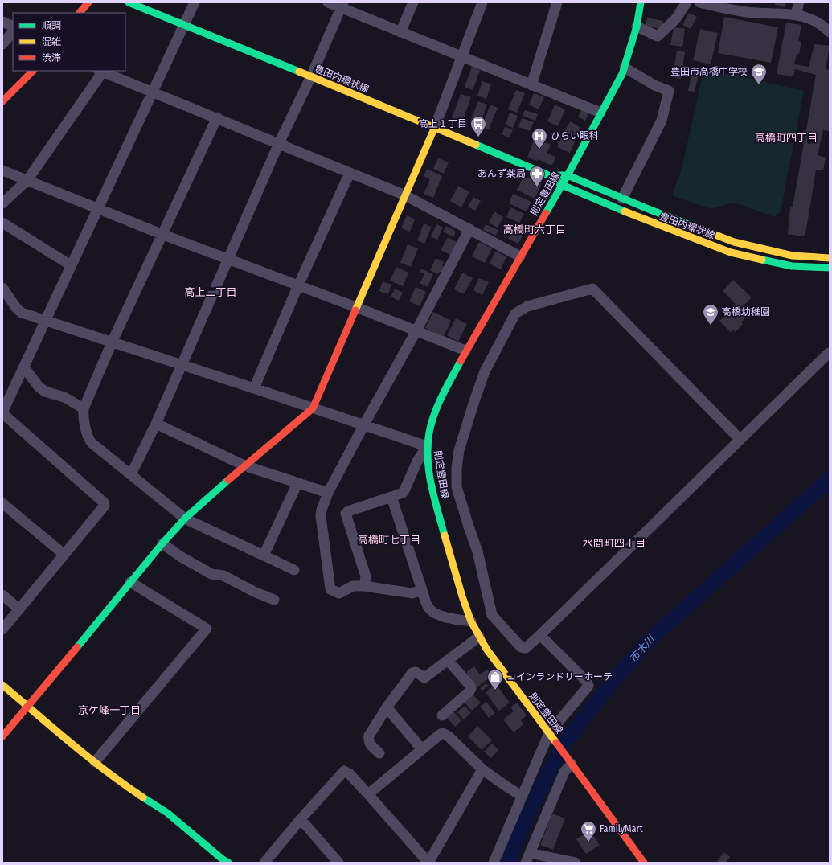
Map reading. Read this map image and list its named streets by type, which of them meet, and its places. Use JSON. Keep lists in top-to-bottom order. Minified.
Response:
{"streets":{"street":["豊田内環状線","則定豊田線"]},"crossings":[["豊田内環状線","則定豊田線"]],"districts":["高橋町四丁目","高橋町六丁目","高上二丁目","高橋町七丁目","水間町四丁目","京ケ峰一丁目"],"water":["市木川"],"places":{"school or university":["豊田市高橋中学校","高橋幼稚園"],"bus stop":["高上１丁目"],"hospital":["ひらい眼科"],"pharmacy":["あんず薬局"],"shop":["コインランドリーホーテ"],"supermarket":["FamilyMart"]},"legend":["順調","混雑","渋滞"]}
